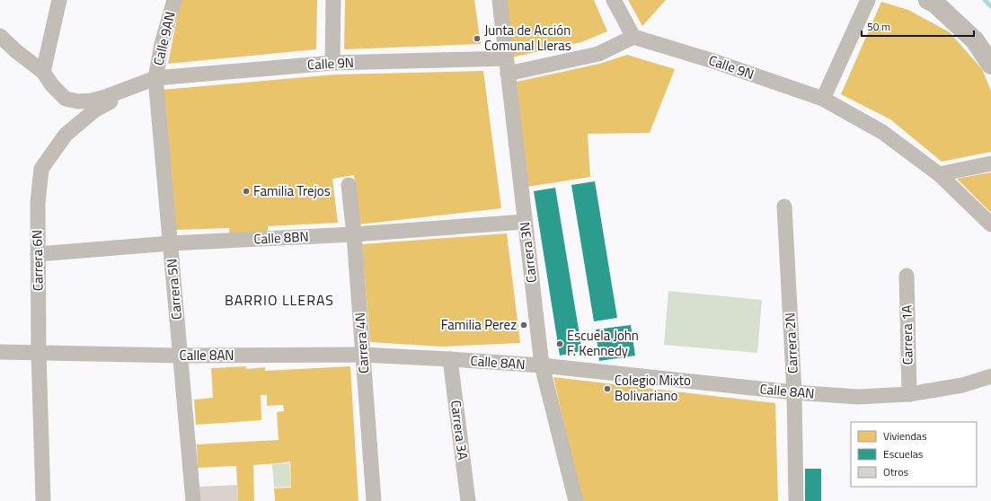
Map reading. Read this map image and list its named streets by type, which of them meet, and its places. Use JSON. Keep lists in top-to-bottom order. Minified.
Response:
{"streets":{"street":["Calle 9AN","Calle 9N","Calle 8BN","Carrera 3N","Carrera 6N","Carrera 5N","Carrera 1A","Carrera 4N","Carrera 2N","Calle 8AN","Carrera 3A"]},"crossings":[["Calle 9AN","Calle 9N"],["Calle 9AN","Carrera 6N"],["Calle 9AN","Carrera 5N"],["Calle 9N","Carrera 3N"],["Calle 9N","Carrera 6N"],["Calle 9N","Carrera 5N"],["Calle 8BN","Carrera 3N"],["Calle 8BN","Carrera 6N"],["Calle 8BN","Carrera 5N"],["Calle 8BN","Carrera 4N"],["Carrera 3N","Calle 8AN"],["Carrera 6N","Carrera 5N"],["Carrera 6N","Calle 8AN"],["Carrera 5N","Calle 8AN"],["Carrera 1A","Calle 8AN"],["Carrera 4N","Calle 8AN"],["Carrera 2N","Calle 8AN"],["Calle 8AN","Carrera 3A"]],"districts":["BARRIO LLERAS"],"places":["Junta de Acción Comunal Lleras","Familia Trejos","Familia Perez","Escuela John F. Kennedy","Colegio Mixto Bolivariano"],"legend":["Viviendas","Escuelas","Otros"],"scale_bar":"50 m"}
